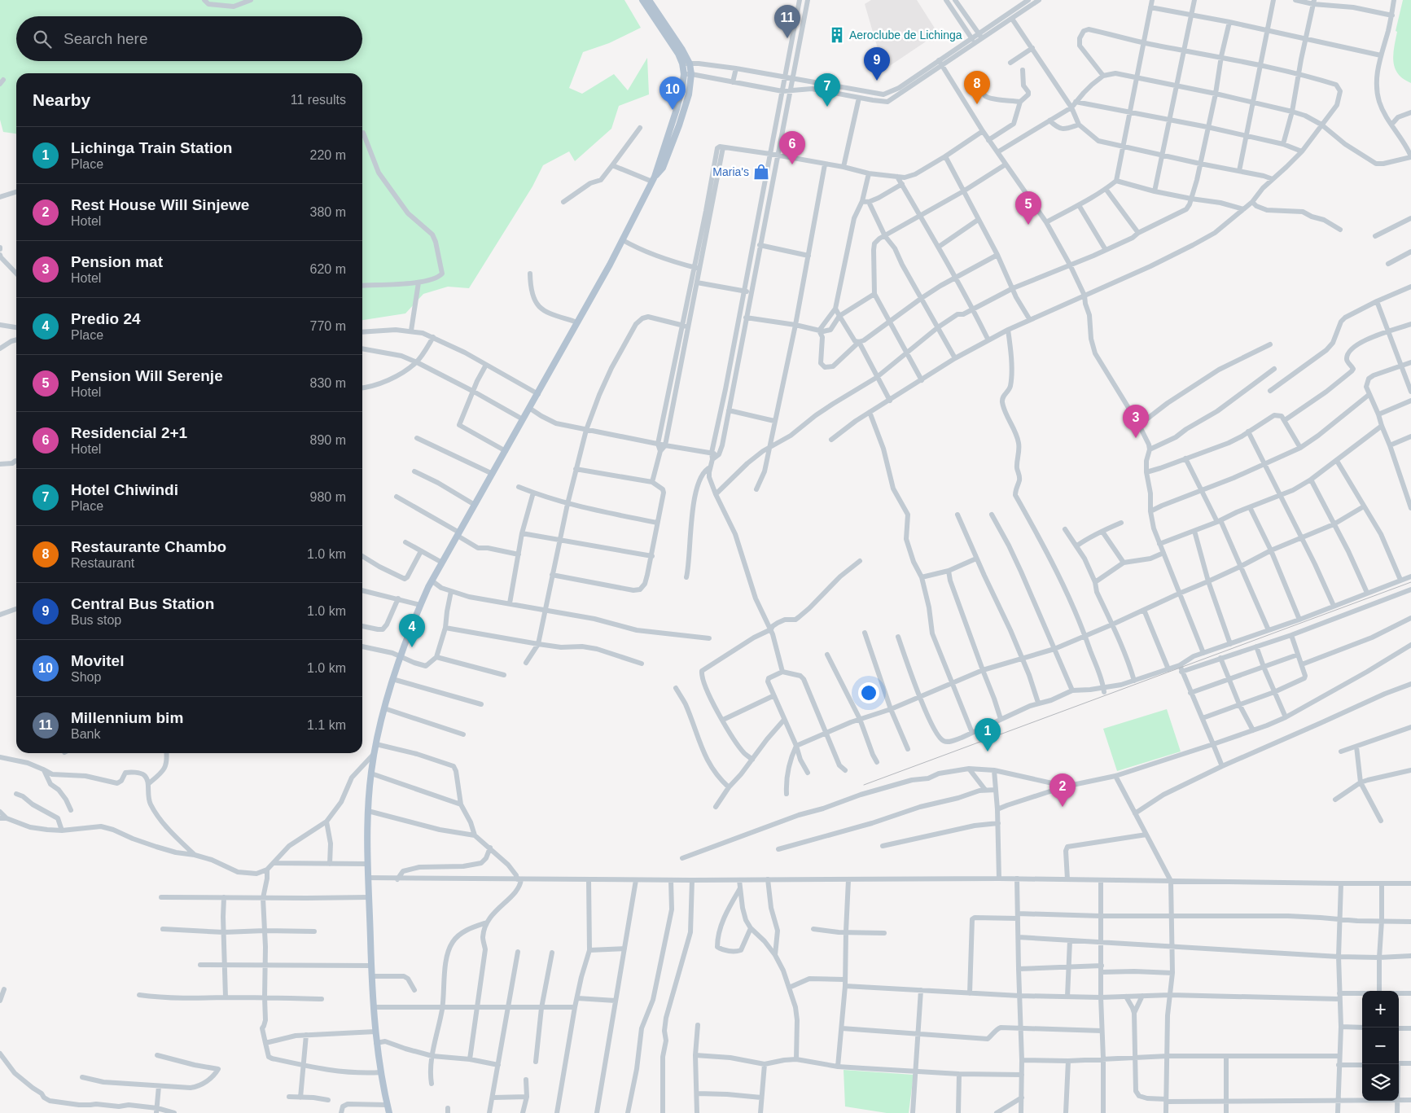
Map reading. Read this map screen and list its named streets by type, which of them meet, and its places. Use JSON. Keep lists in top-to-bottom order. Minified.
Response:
{"places":{"building":["Aeroclube de Lichinga"],"shop":["Maria's"]},"page":{"pins":["11","9","8","7","10","6","5","3","4","1","2"],"search":"Search here","heading":["Nearby","11 results"],"list":[{"mark":"1","name":"Lichinga Train Station","note":"Place","value":"220 m"},{"mark":"2","name":"Rest House Will Sinjewe","note":"Hotel","value":"380 m"},{"mark":"3","name":"Pension mat","note":"Hotel","value":"620 m"},{"mark":"4","name":"Predio 24","note":"Place","value":"770 m"},{"mark":"5","name":"Pension Will Serenje","note":"Hotel","value":"830 m"},{"mark":"6","name":"Residencial 2+1","note":"Hotel","value":"890 m"},{"mark":"7","name":"Hotel Chiwindi","note":"Place","value":"980 m"},{"mark":"8","name":"Restaurante Chambo","note":"Restaurant","value":"1.0 km"},{"mark":"9","name":"Central Bus Station","note":"Bus stop","value":"1.0 km"},{"mark":"10","name":"Movitel","note":"Shop","value":"1.0 km"},{"mark":"11","name":"Millennium bim","note":"Bank","value":"1.1 km"}],"map_buttons":["+","−"]}}
